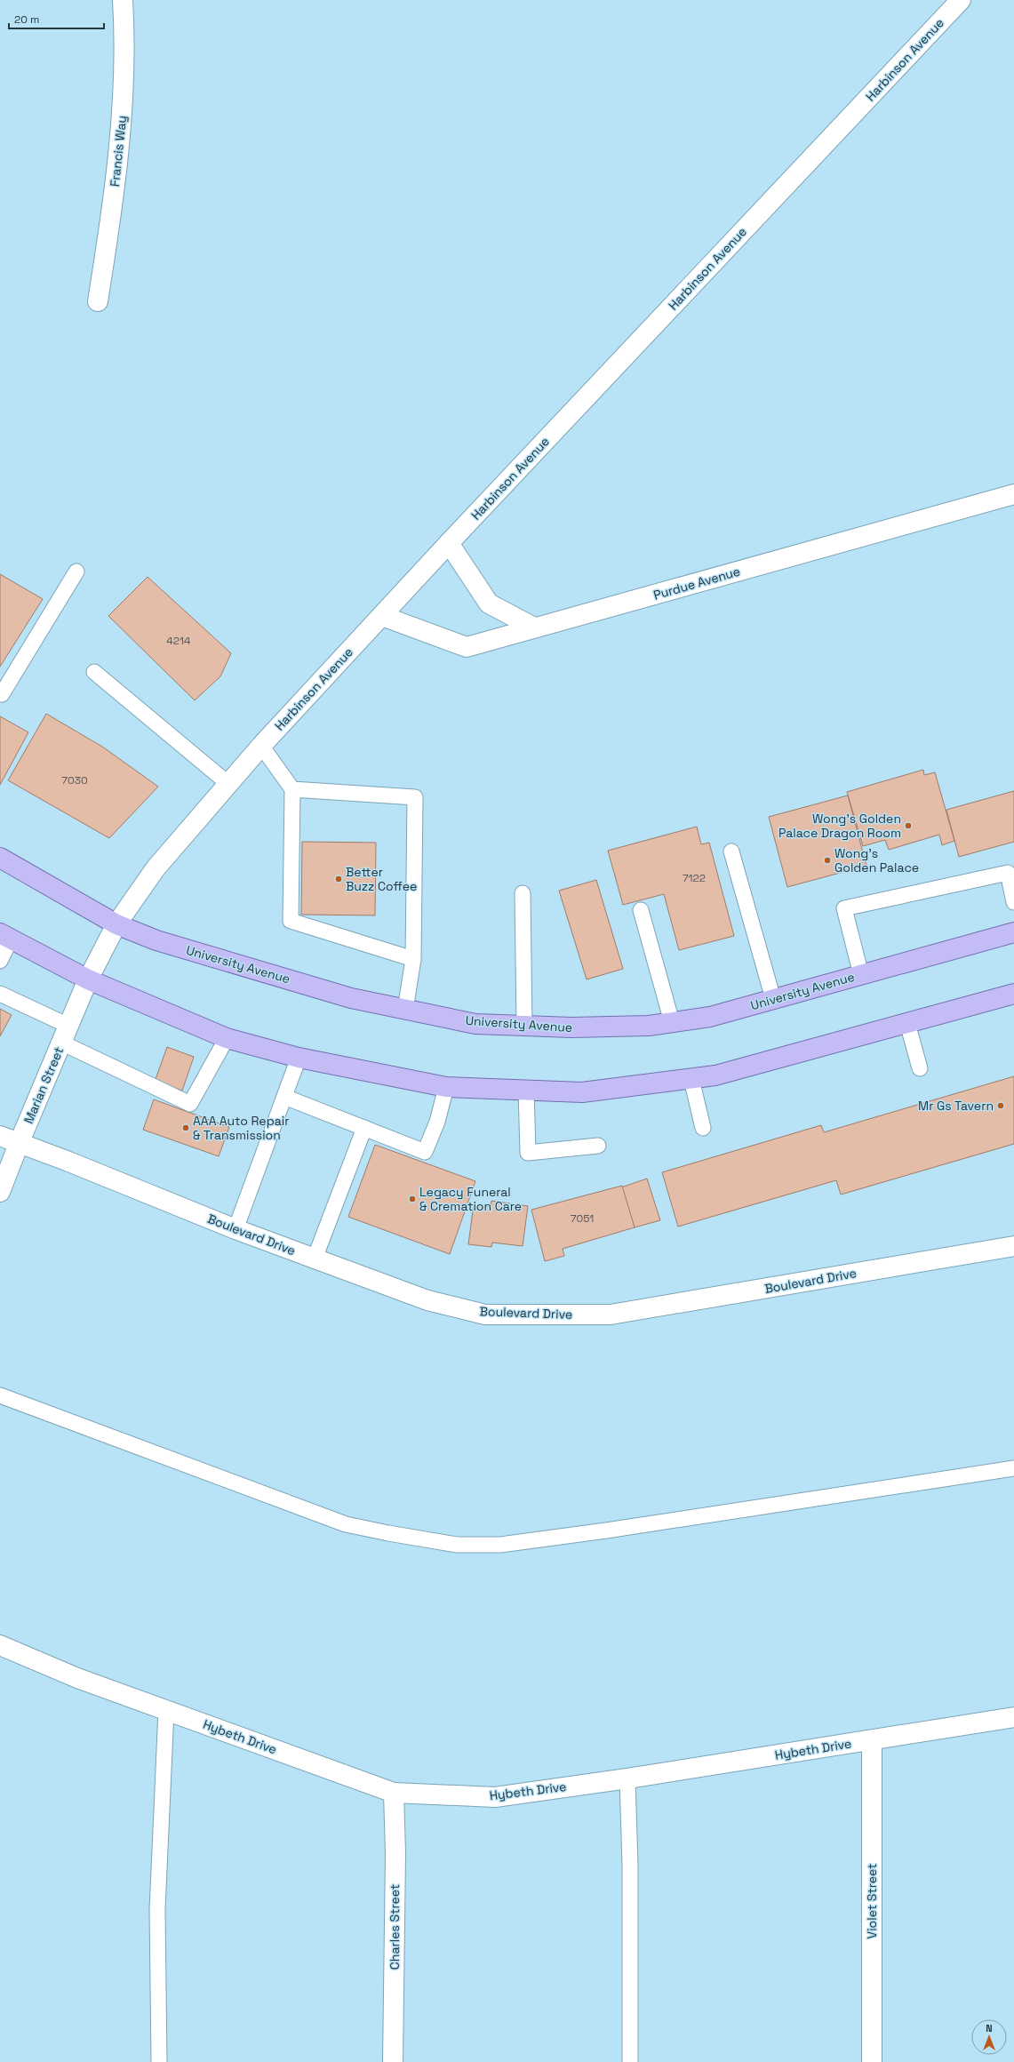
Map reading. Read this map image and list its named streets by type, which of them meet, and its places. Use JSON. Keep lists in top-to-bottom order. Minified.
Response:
{"streets":{"main road":["University Avenue"],"street":["Harbinson Avenue","Francis Way","Purdue Avenue","Marian Street","Boulevard Drive","Hybeth Drive","Violet Street","Charles Street"]},"crossings":[["Harbinson Avenue","Purdue Avenue"],["Harbinson Avenue","University Avenue"],["Harbinson Avenue","Marian Street"],["Marian Street","Boulevard Drive"],["Hybeth Drive","Violet Street"],["Hybeth Drive","Charles Street"]],"places":["Wong's Golden Palace Dragon Room","Wong's Golden Palace","Better Buzz Coffee","Mr Gs Tavern","AAA Auto Repair & Transmission","Legacy Funeral & Cremation Care"],"house_numbers":["4214","7030","7122","7051"],"scale_bar":"20 m","north":"top"}
